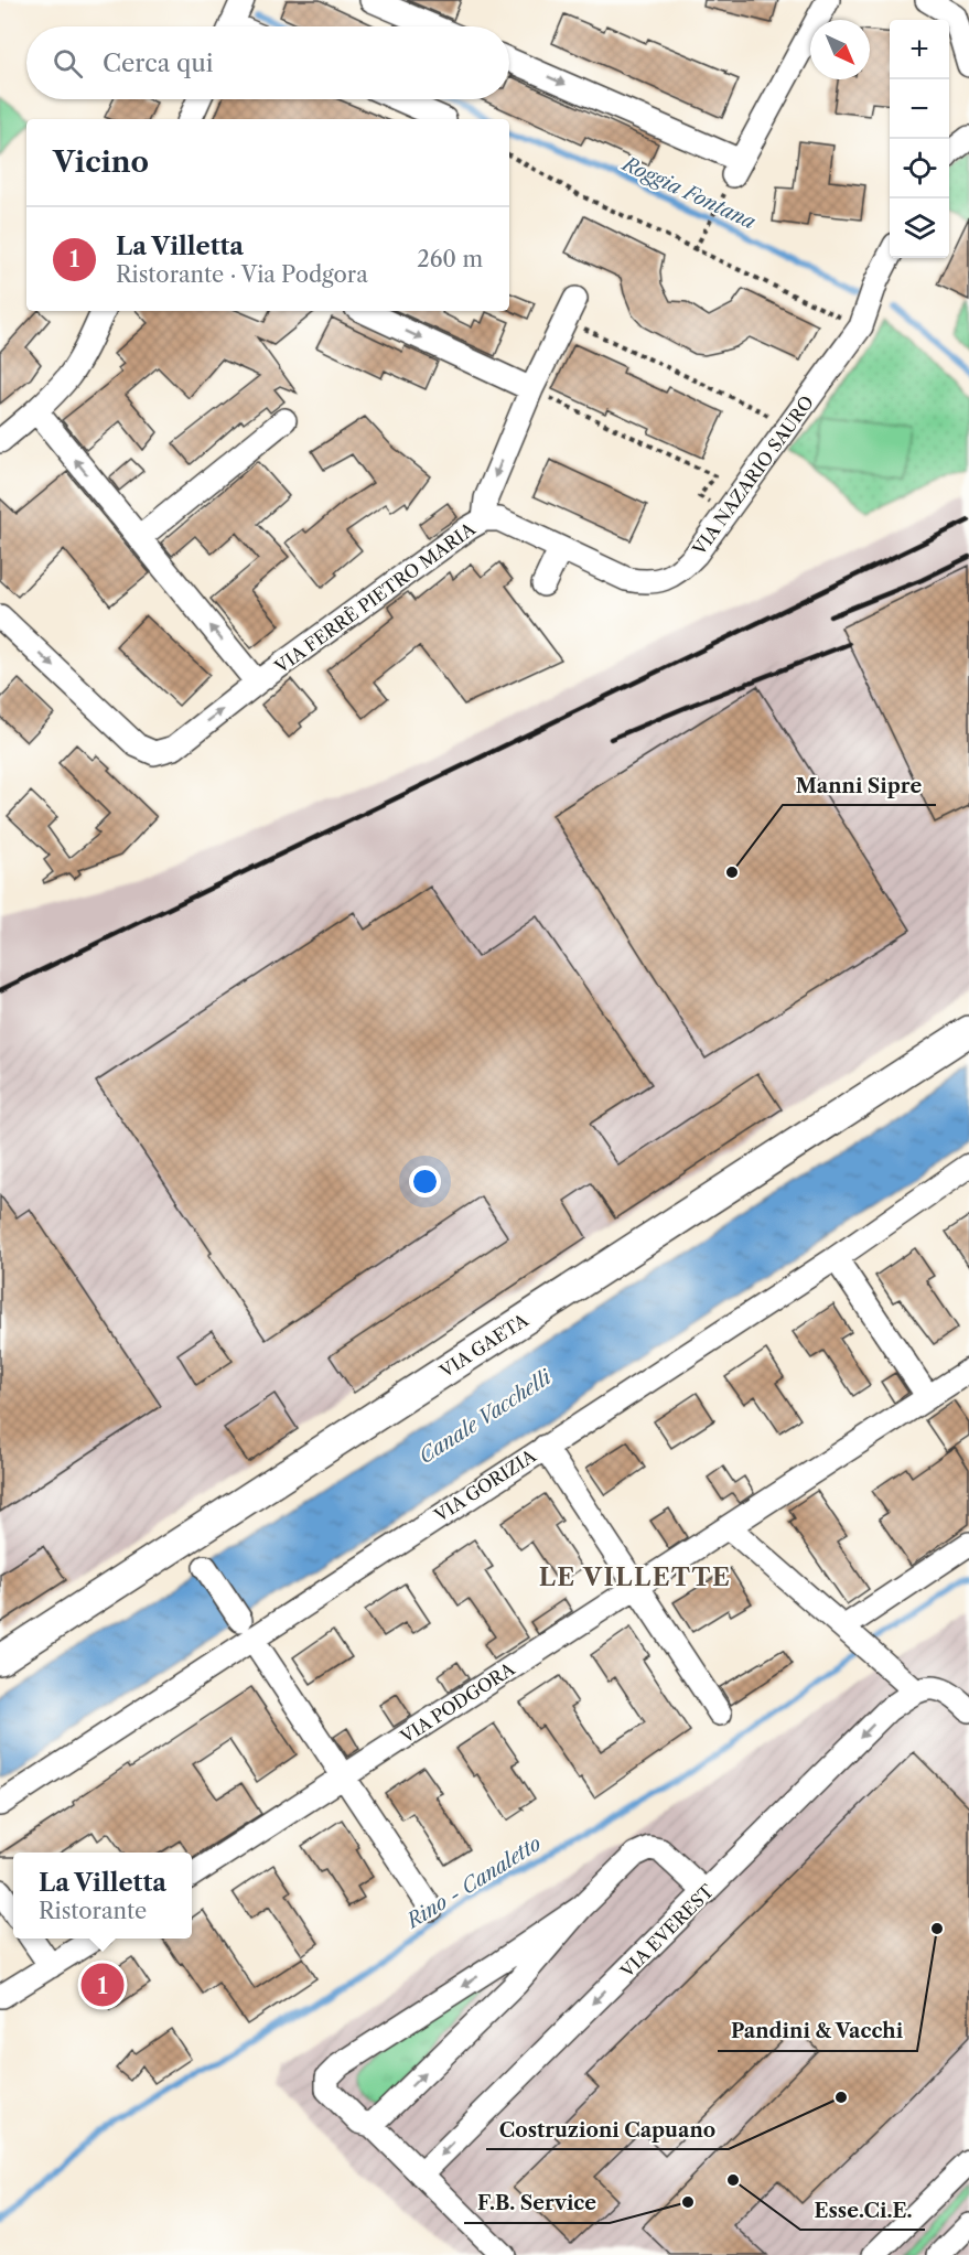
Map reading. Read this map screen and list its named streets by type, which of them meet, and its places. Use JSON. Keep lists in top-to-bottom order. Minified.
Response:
{"streets":{"main road":["VIA GAETA"],"street":["VIA NAZARIO SAURO","VIA FERRÈ PIETRO MARIA","VIA GORIZIA","VIA PODGORA","VIA EVEREST"]},"crossings":[["VIA NAZARIO SAURO","VIA FERRÈ PIETRO MARIA"]],"one_way":["VIA FERRÈ PIETRO MARIA"],"districts":["LE VILLETTE"],"water":["Roggia Fontana","Canale Vacchelli","Rino - Canaletto"],"places":["Manni Sipre","Pandini & Vacchi","Costruzioni Capuano","Esse.Ci.E.","F.B. Service"],"north":"bottom right","page":{"map_buttons":["+","−"],"search":"Cerca qui","heading":"Vicino","list":[{"mark":"1","name":"La Villetta","note":"Ristorante · Via Podgora","value":"260 m"}],"popup":["La Villetta","Ristorante"],"pins":"1"}}
